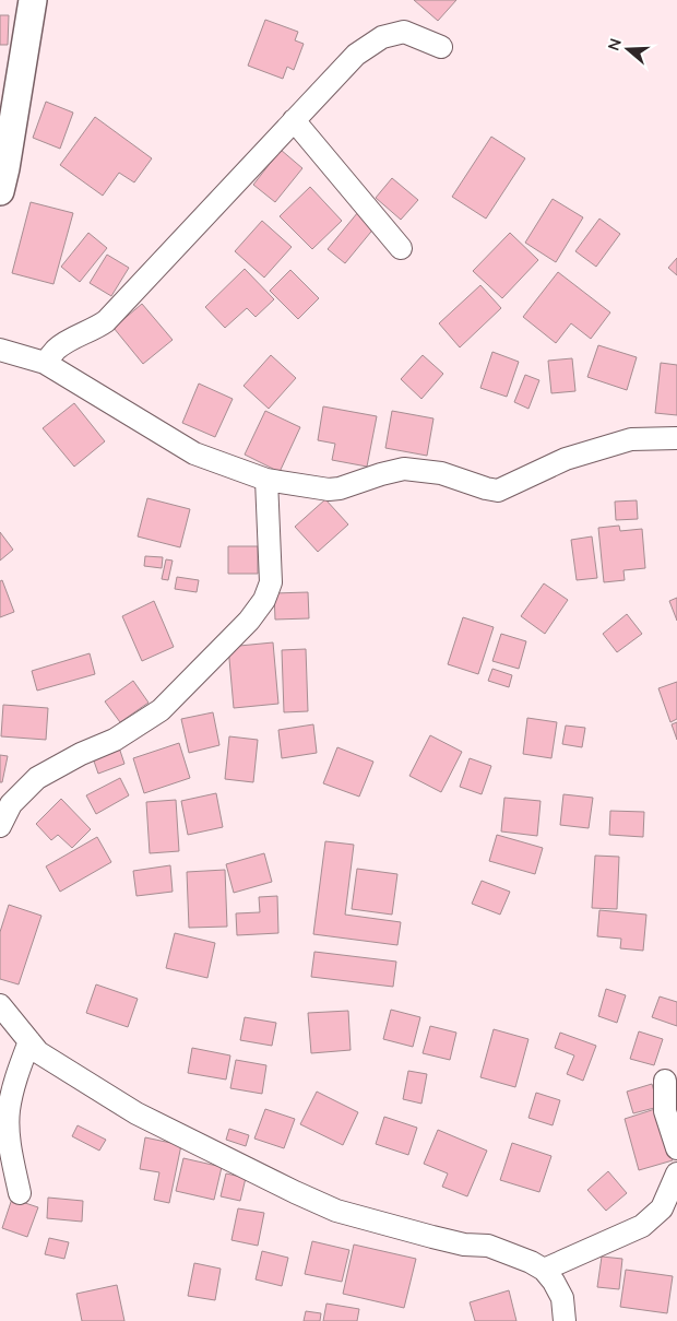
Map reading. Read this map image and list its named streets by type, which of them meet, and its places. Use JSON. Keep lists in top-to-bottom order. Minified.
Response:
{"north":"left"}
